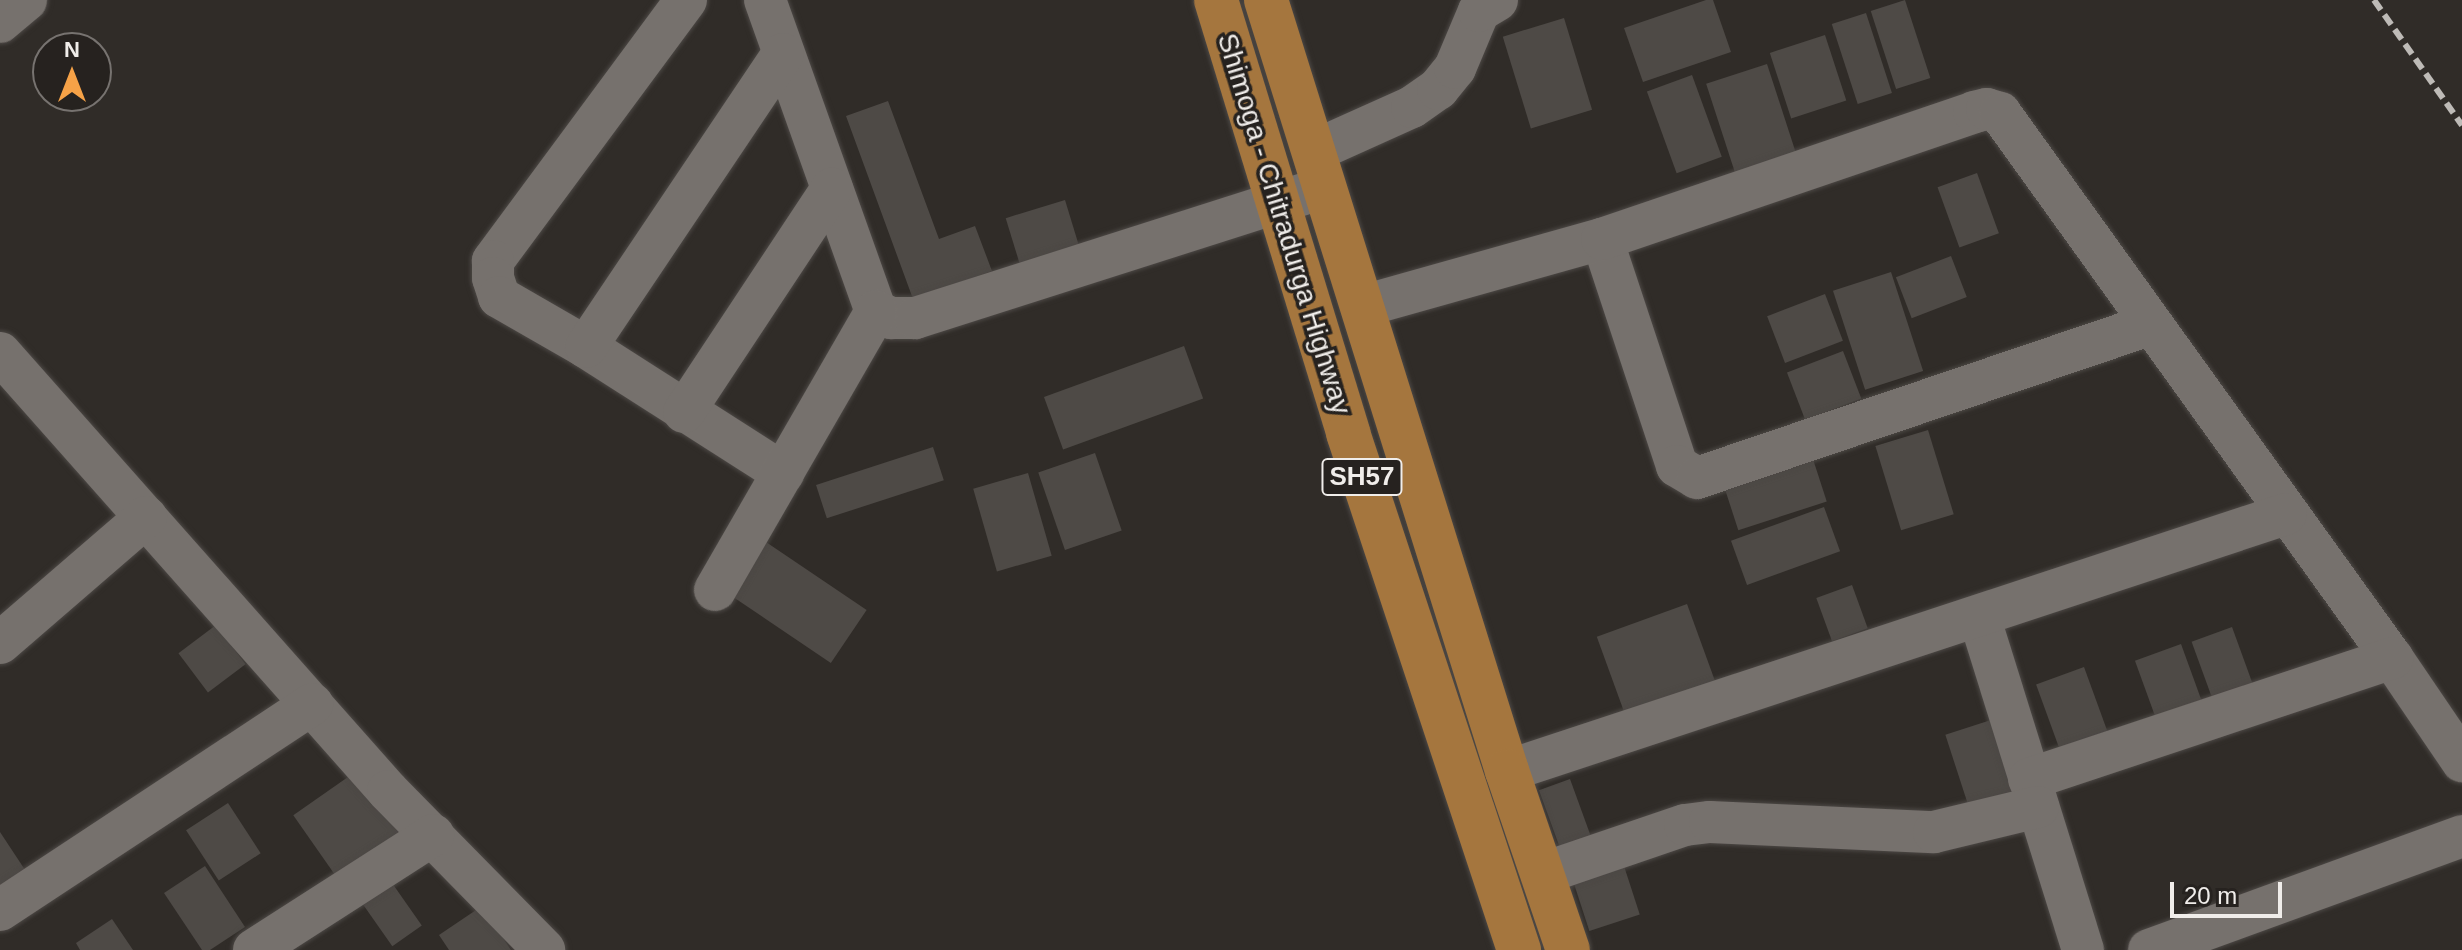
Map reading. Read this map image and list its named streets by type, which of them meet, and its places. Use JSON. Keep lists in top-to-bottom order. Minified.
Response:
{"streets":{"main road":["Shimoga - Chitradurga Highway","SH57"]},"scale_bar":"20 m","north":"top"}
